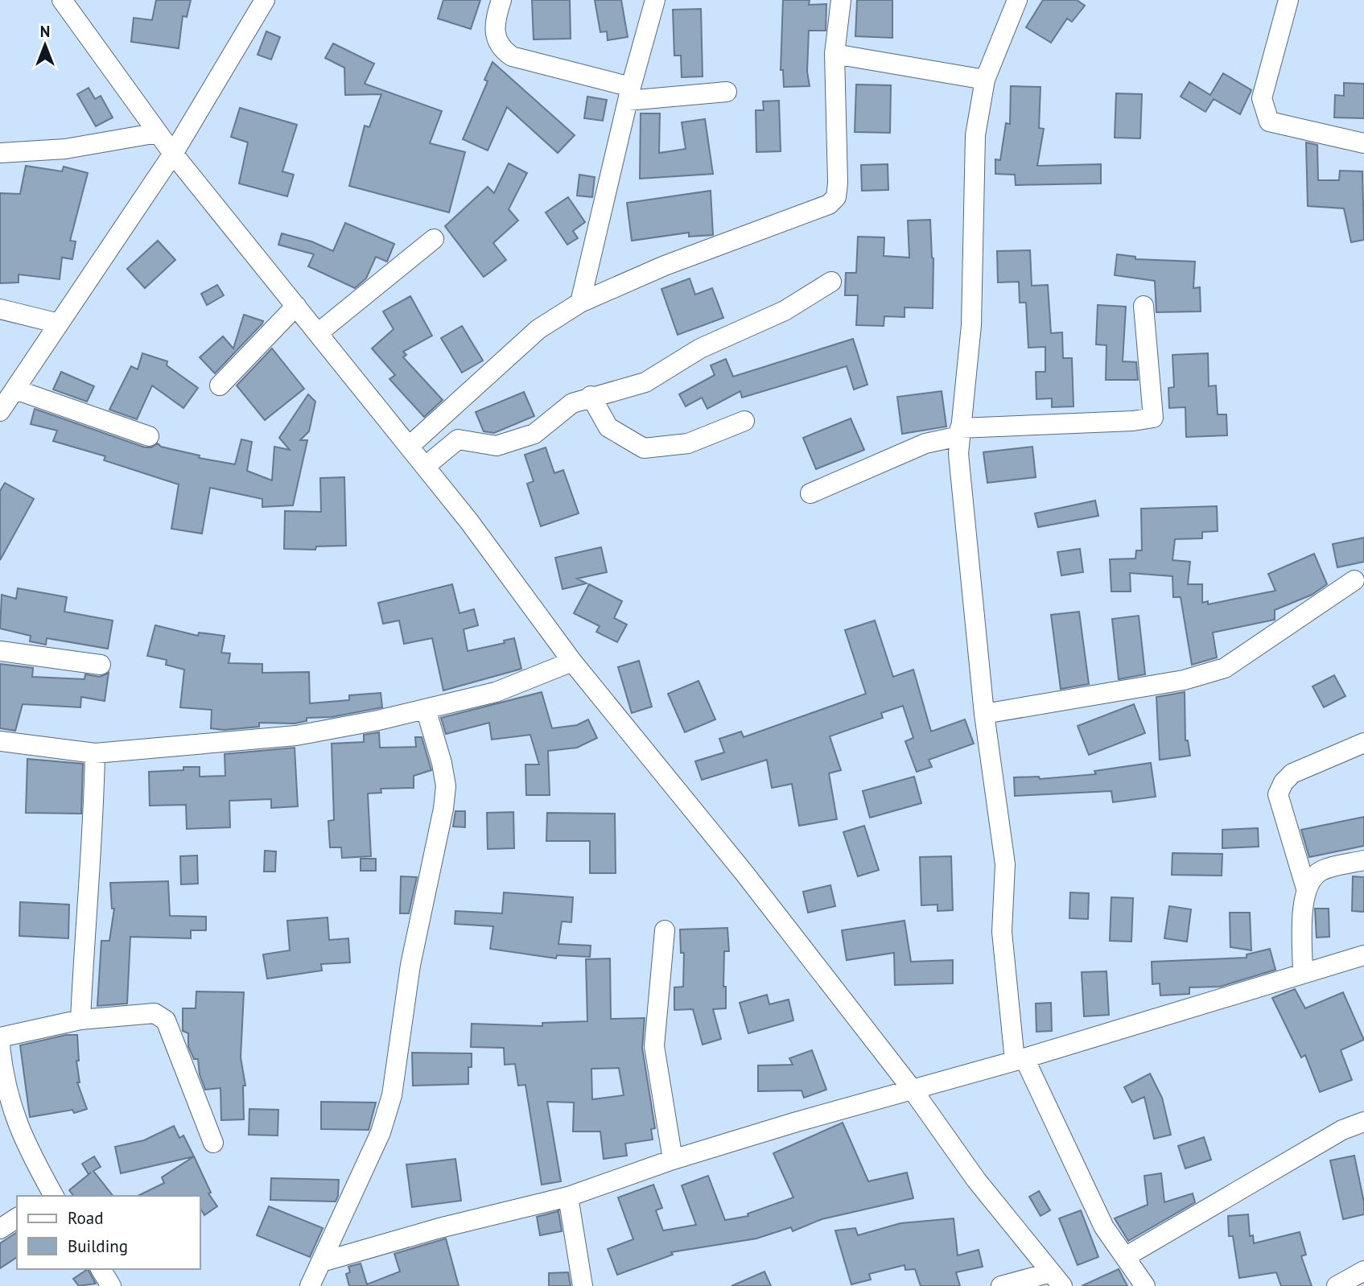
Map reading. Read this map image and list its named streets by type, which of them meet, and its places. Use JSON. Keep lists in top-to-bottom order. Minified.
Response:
{"legend":["Road","Building"],"north":"top"}
